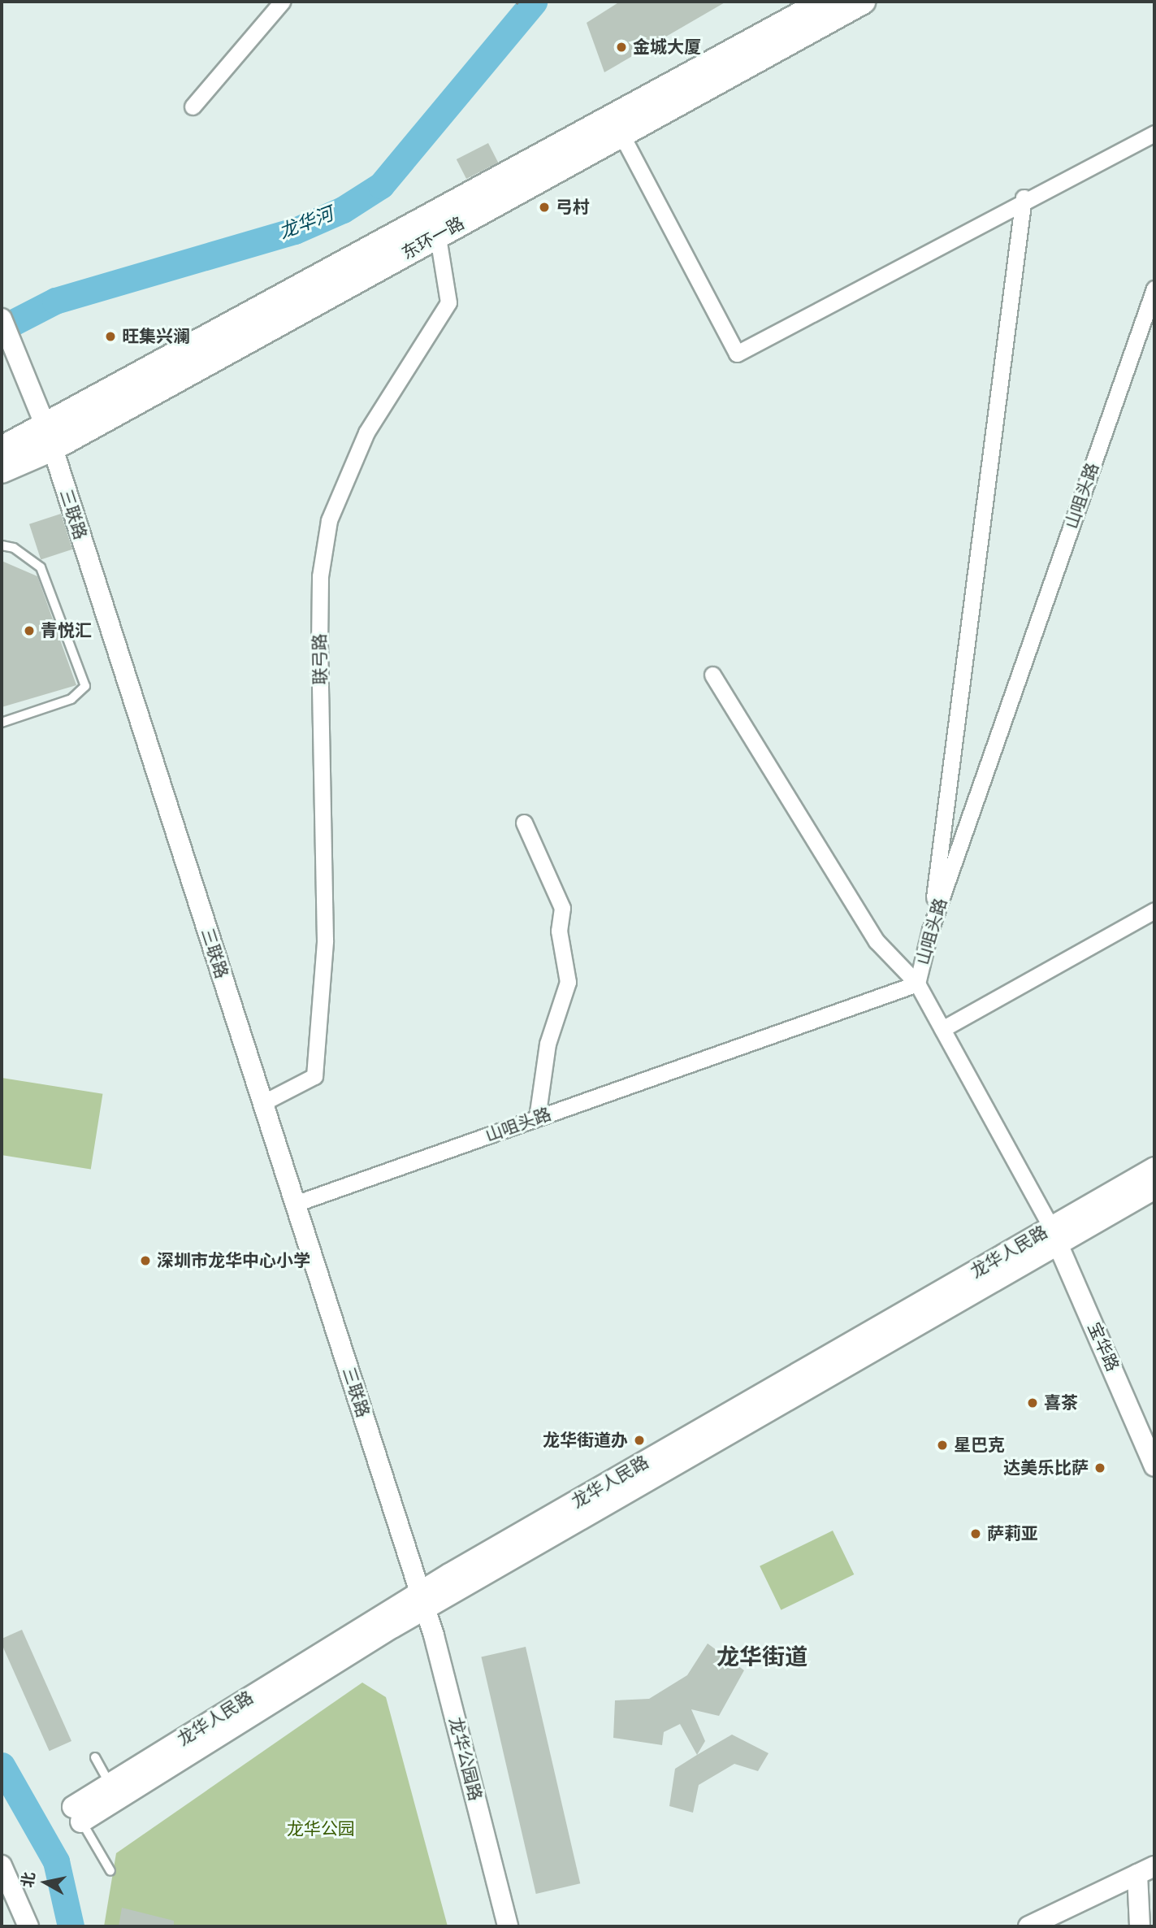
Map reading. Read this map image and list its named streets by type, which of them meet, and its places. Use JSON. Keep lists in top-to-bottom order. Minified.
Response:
{"streets":{"main road":["东环一路","龙华人民路"],"street":["山咀头路","三联路","联弓路","宝华路","龙华公园路"]},"crossings":[["东环一路","三联路"],["东环一路","联弓路"],["山咀头路","三联路"],["三联路","联弓路"],["三联路","龙华人民路"],["三联路","龙华公园路"],["龙华人民路","宝华路"],["龙华人民路","龙华公园路"]],"districts":["龙华街道"],"water":["龙华河"],"parks":["龙华公园"],"places":["金城大厦","弓村","旺集兴澜","青悦汇","深圳市龙华中心小学","喜茶","龙华街道办","星巴克","达美乐比萨","萨莉亚"],"north":"left"}
